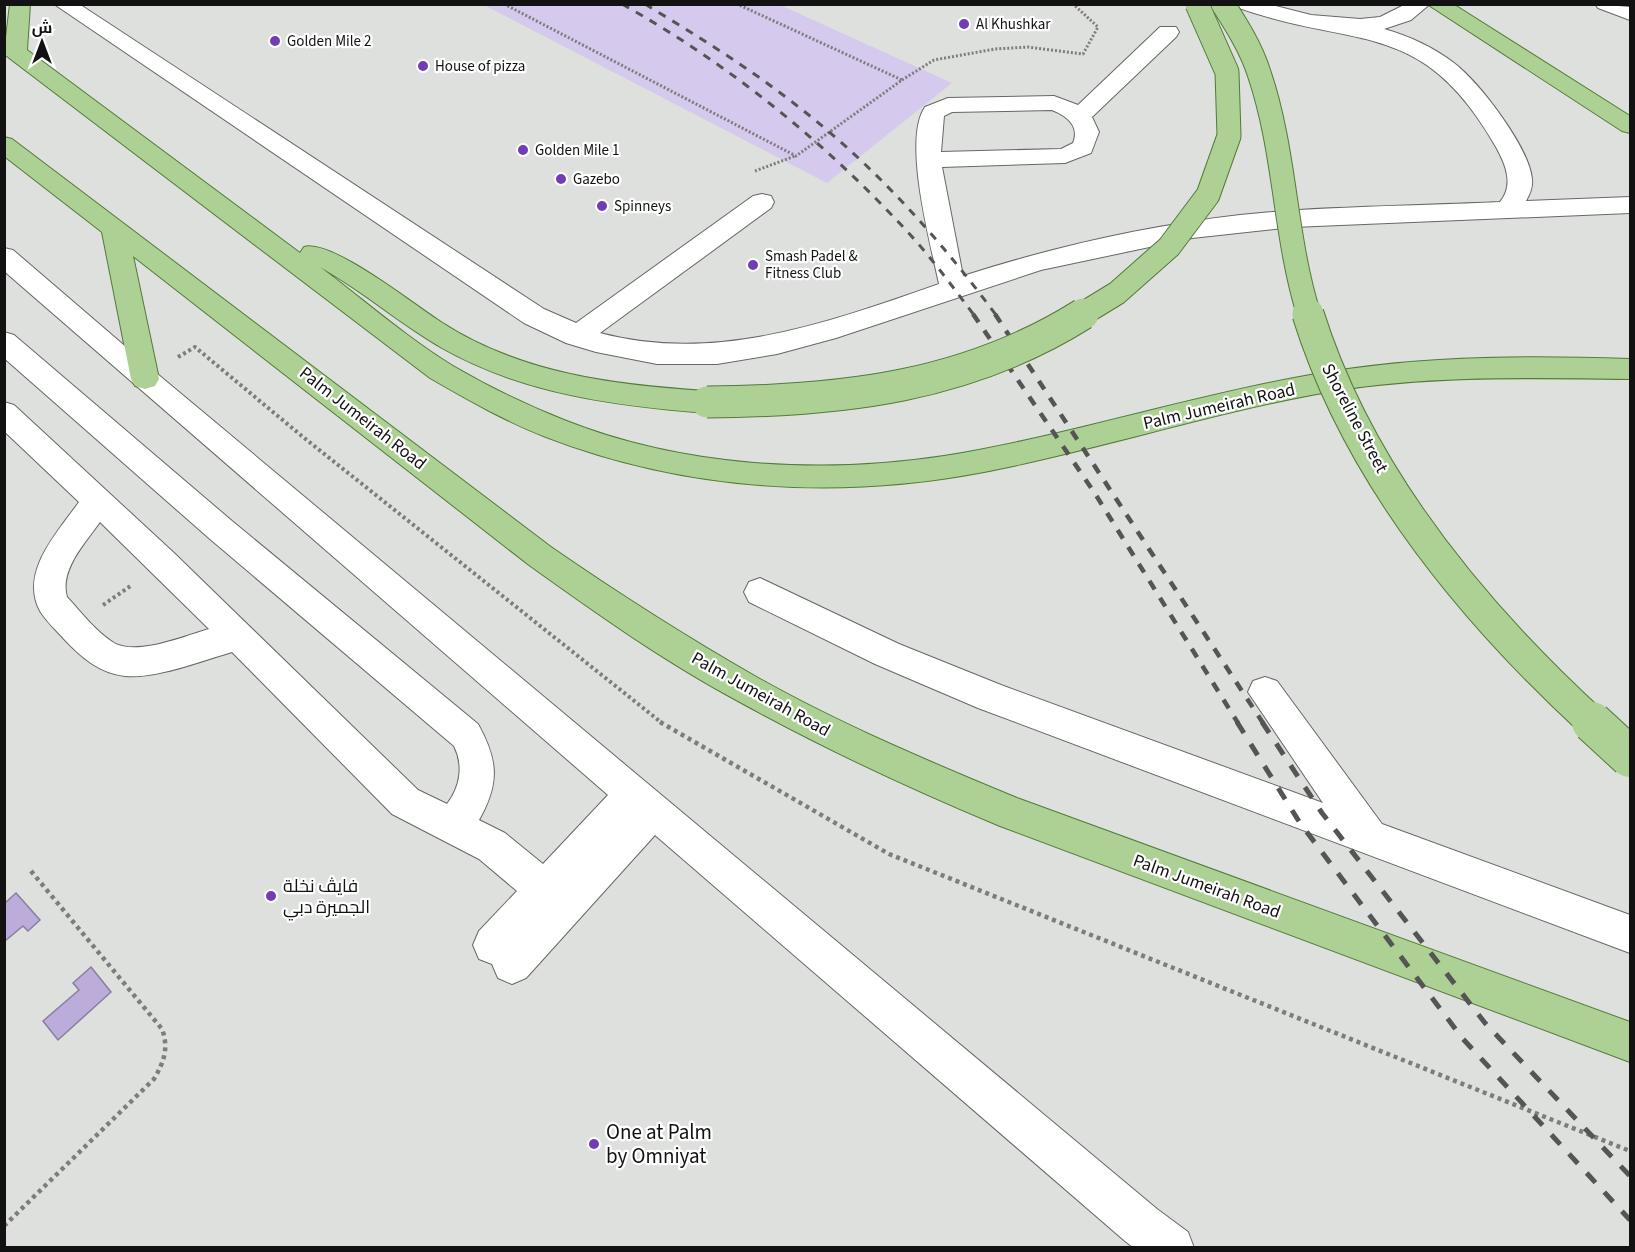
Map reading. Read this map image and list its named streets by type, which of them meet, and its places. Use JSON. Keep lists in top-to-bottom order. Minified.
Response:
{"streets":{"main road":["Palm Jumeirah Road","Shoreline Street"]},"places":["Al Khushkar","Golden Mile 2","House of pizza","Golden Mile 1","Gazebo","Spinneys","Smash Padel & Fitness Club","فايڤ نخلة الجميرة دبي","One at Palm by Omniyat"],"north":"top"}
